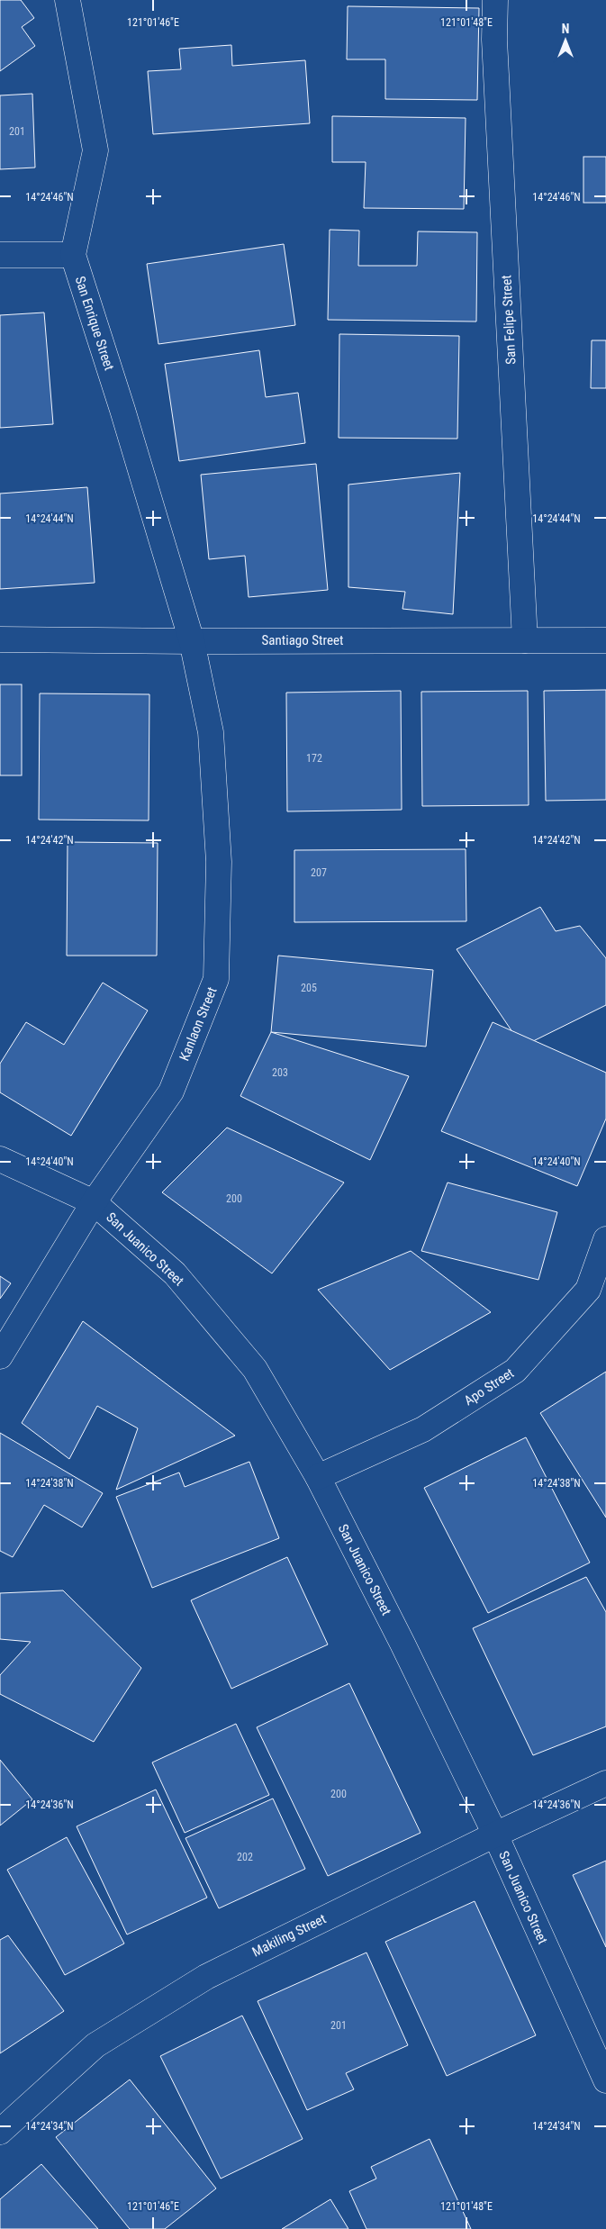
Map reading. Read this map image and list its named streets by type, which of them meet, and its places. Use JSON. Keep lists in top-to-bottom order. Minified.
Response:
{"streets":{"street":["San Felipe Street","San Enrique Street","Santiago Street","Kanlaon Street","San Juanico Street","Apo Street","Makiling Street"]},"crossings":[["San Felipe Street","Santiago Street"],["San Enrique Street","Santiago Street"],["San Enrique Street","Kanlaon Street"],["Santiago Street","Kanlaon Street"],["Kanlaon Street","San Juanico Street"],["San Juanico Street","Apo Street"],["San Juanico Street","Makiling Street"]],"house_numbers":["201","172","207","205","203","200","200","202","201"],"north":"top","coordinates":["121°01'46\"E","121°01'48\"E","14°24'46\"N","14°24'44\"N","14°24'42\"N","14°24'40\"N","14°24'38\"N","14°24'36\"N","14°24'34\"N"]}
